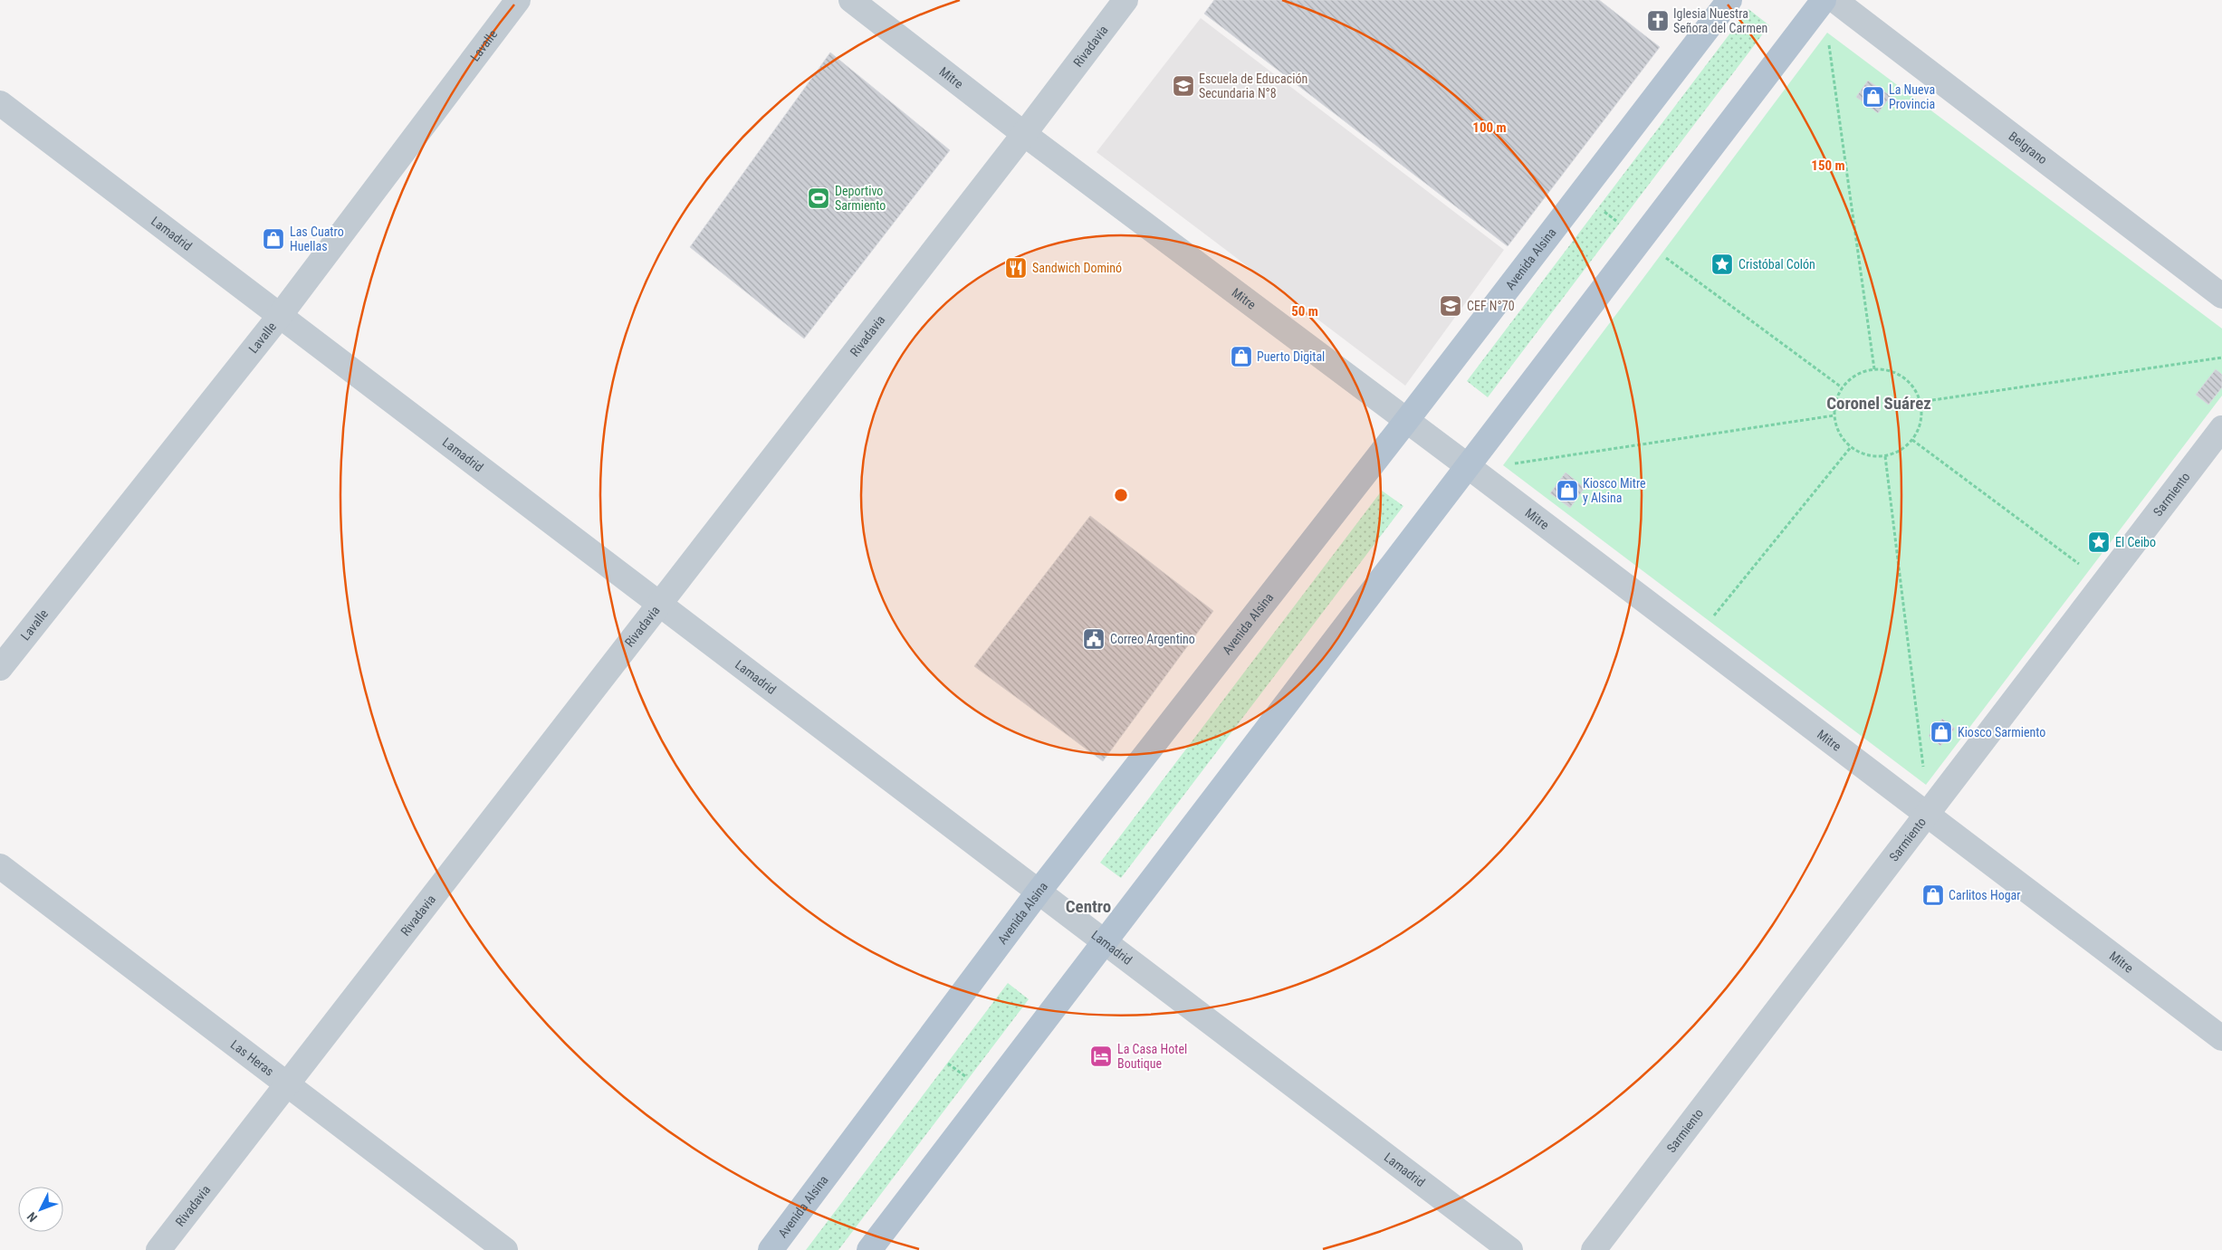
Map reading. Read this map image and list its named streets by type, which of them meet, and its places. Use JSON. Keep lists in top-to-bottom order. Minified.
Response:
{"streets":{"main road":["Avenida Alsina"],"street":["Lavalle","Rivadavia","Mitre","Belgrano","Lamadrid","Sarmiento","Las Heras"]},"crossings":[["Lavalle","Lamadrid"],["Rivadavia","Mitre"],["Rivadavia","Lamadrid"],["Rivadavia","Las Heras"],["Mitre","Avenida Alsina"],["Mitre","Sarmiento"],["Lamadrid","Avenida Alsina"]],"districts":["Coronel Suárez","Centro"],"places":{"church":["Iglesia Nuestra Señora del Carmen"],"school or university":["Escuela de Educación Secundaria N°8","CEF N°70"],"shop":["La Nueva Provincia","Las Cuatro Huellas","Puerto Digital","Kiosco Mitre y Alsina","Kiosco Sarmiento","Carlitos Hogar"],"sports":["Deportivo Sarmiento"],"place":["Cristóbal Colón","El Ceibo"],"restaurant":["Sandwich Dominó"],"public building":["Correo Argentino"],"hotel":["La Casa Hotel Boutique"]},"north":"bottom left","rings":["100 m","150 m","50 m"]}
